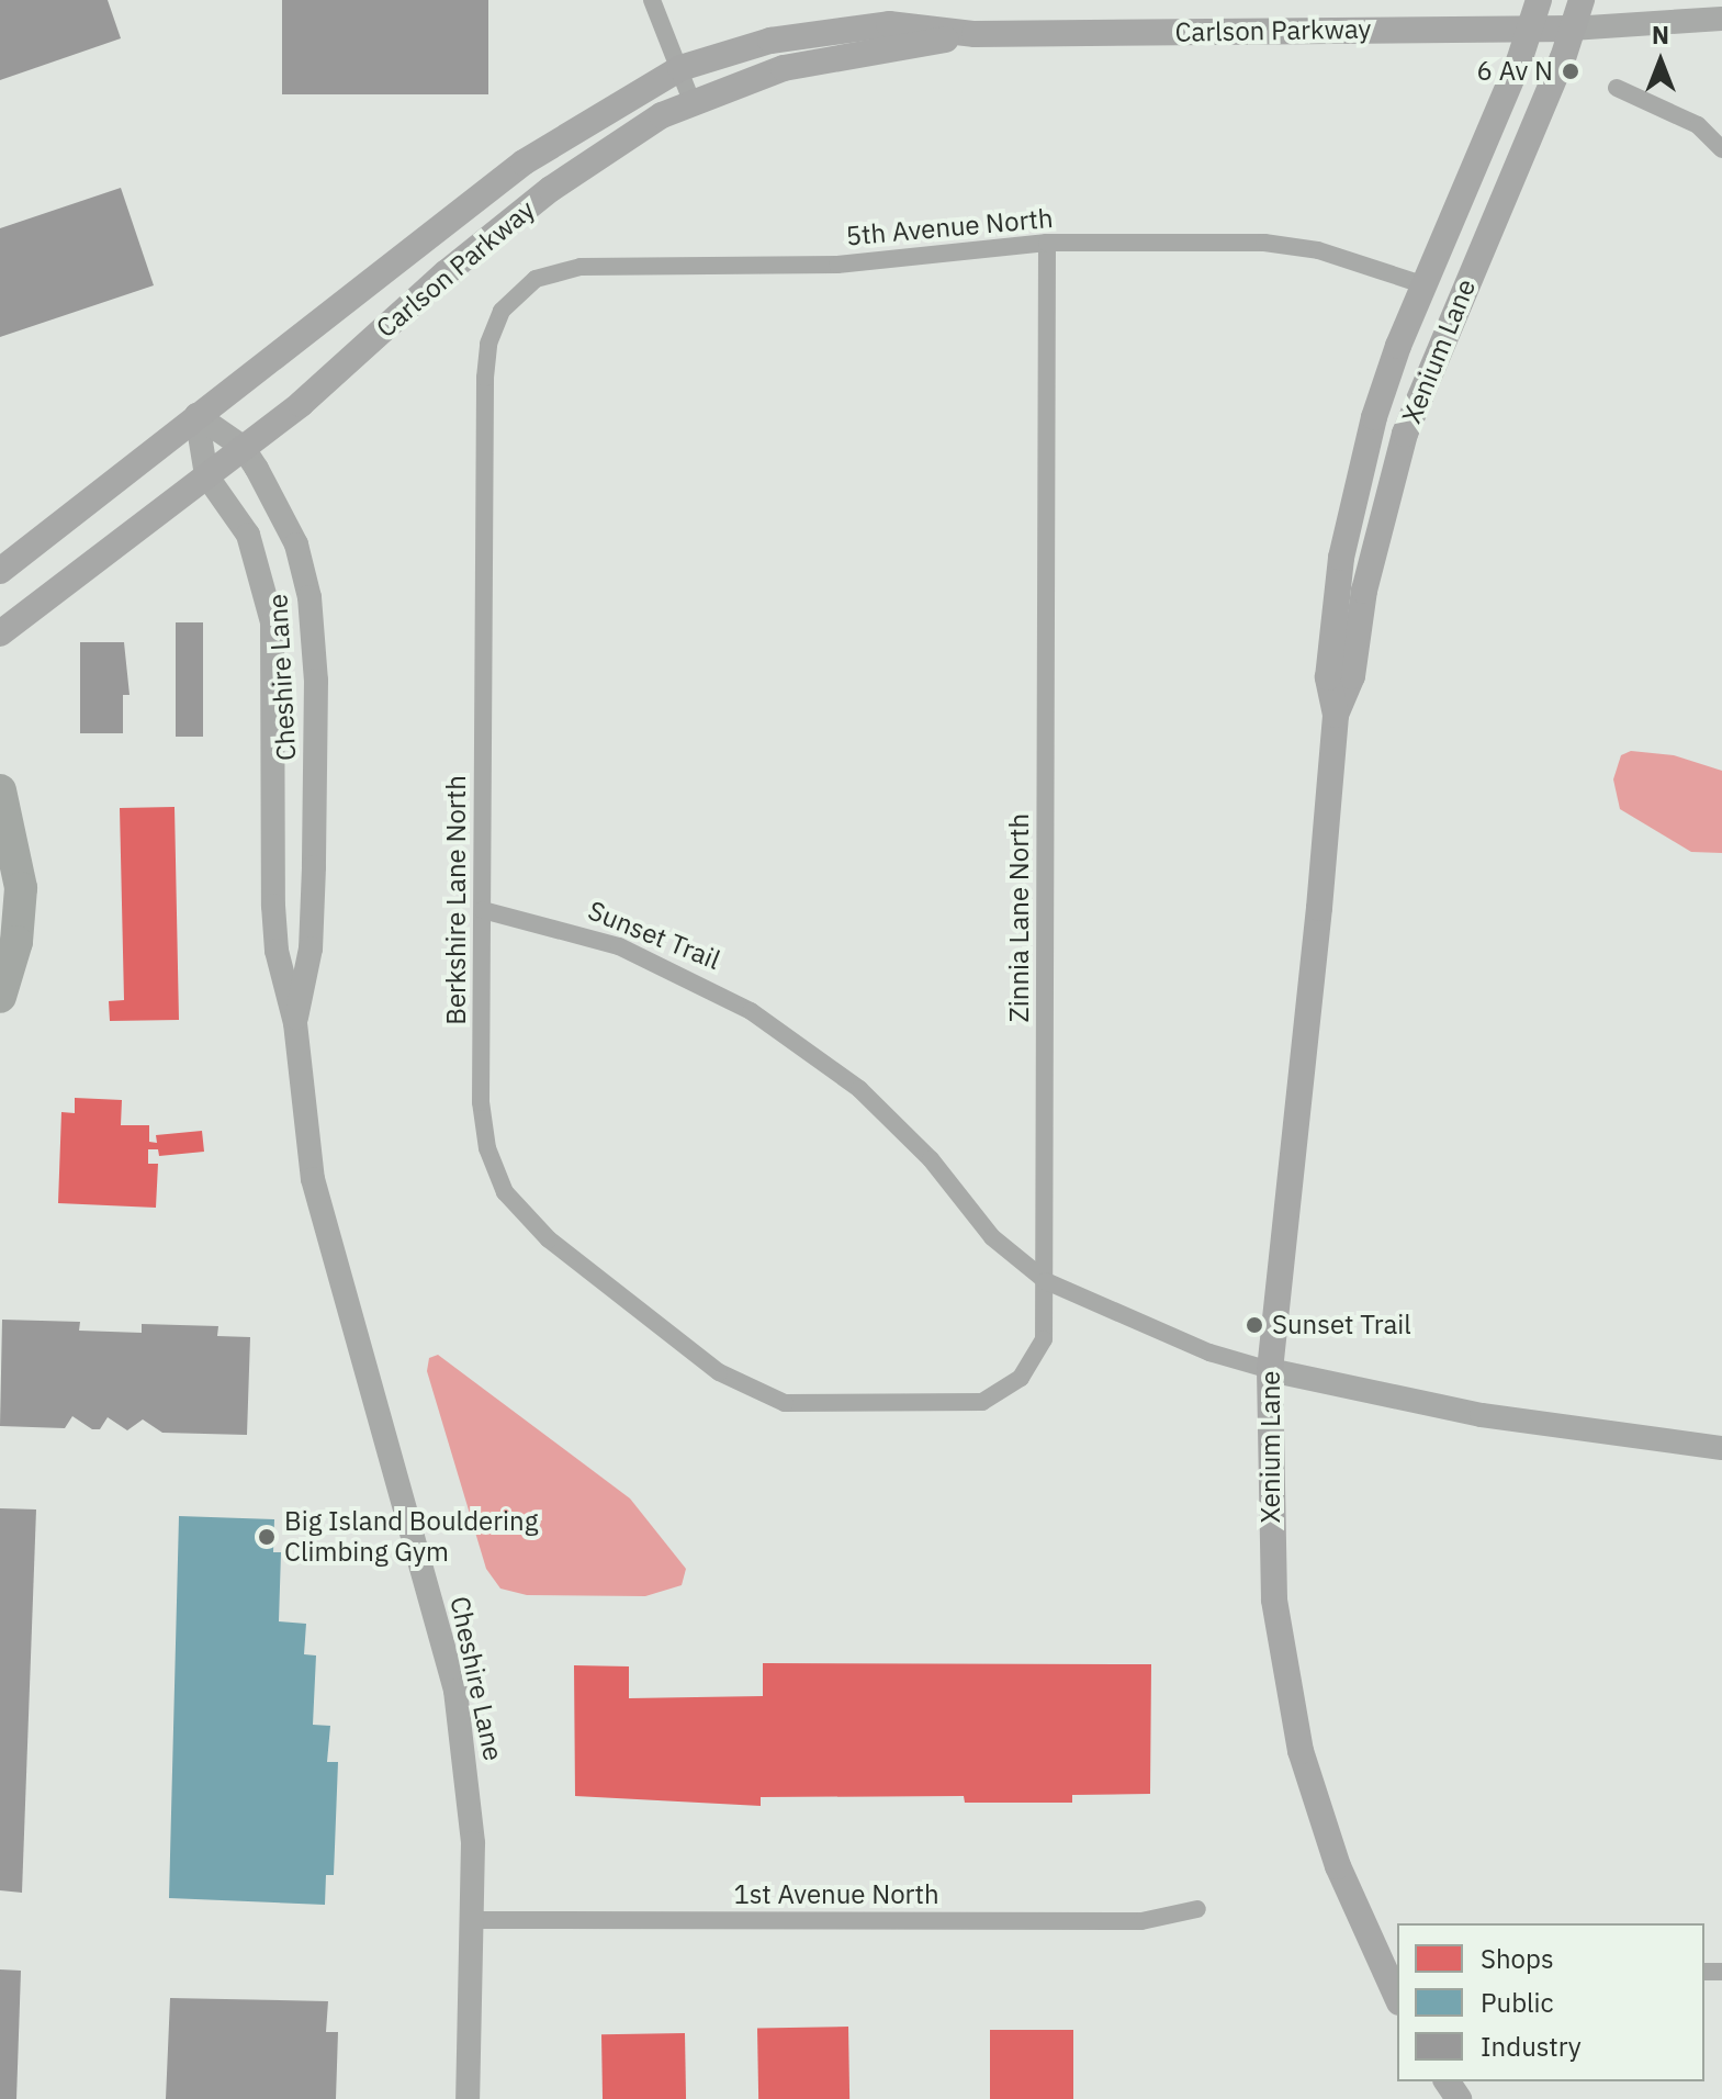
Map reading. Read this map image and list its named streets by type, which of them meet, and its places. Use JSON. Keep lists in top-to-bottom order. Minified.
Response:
{"streets":{"main road":["Carlson Parkway","Xenium Lane"],"street":["5th Avenue North","Cheshire Lane","Berkshire Lane North","Zinnia Lane North","Sunset Trail","1st Avenue North"]},"crossings":[["Carlson Parkway","Xenium Lane"],["Carlson Parkway","Cheshire Lane"],["5th Avenue North","Xenium Lane"],["5th Avenue North","Berkshire Lane North"],["5th Avenue North","Zinnia Lane North"],["Xenium Lane","Sunset Trail"],["Cheshire Lane","1st Avenue North"],["Berkshire Lane North","Zinnia Lane North"],["Berkshire Lane North","Sunset Trail"],["Zinnia Lane North","Sunset Trail"]],"places":["6 Av N","Sunset Trail","Big Island Bouldering Climbing Gym"],"legend":["Shops","Public","Industry"],"north":"top"}
